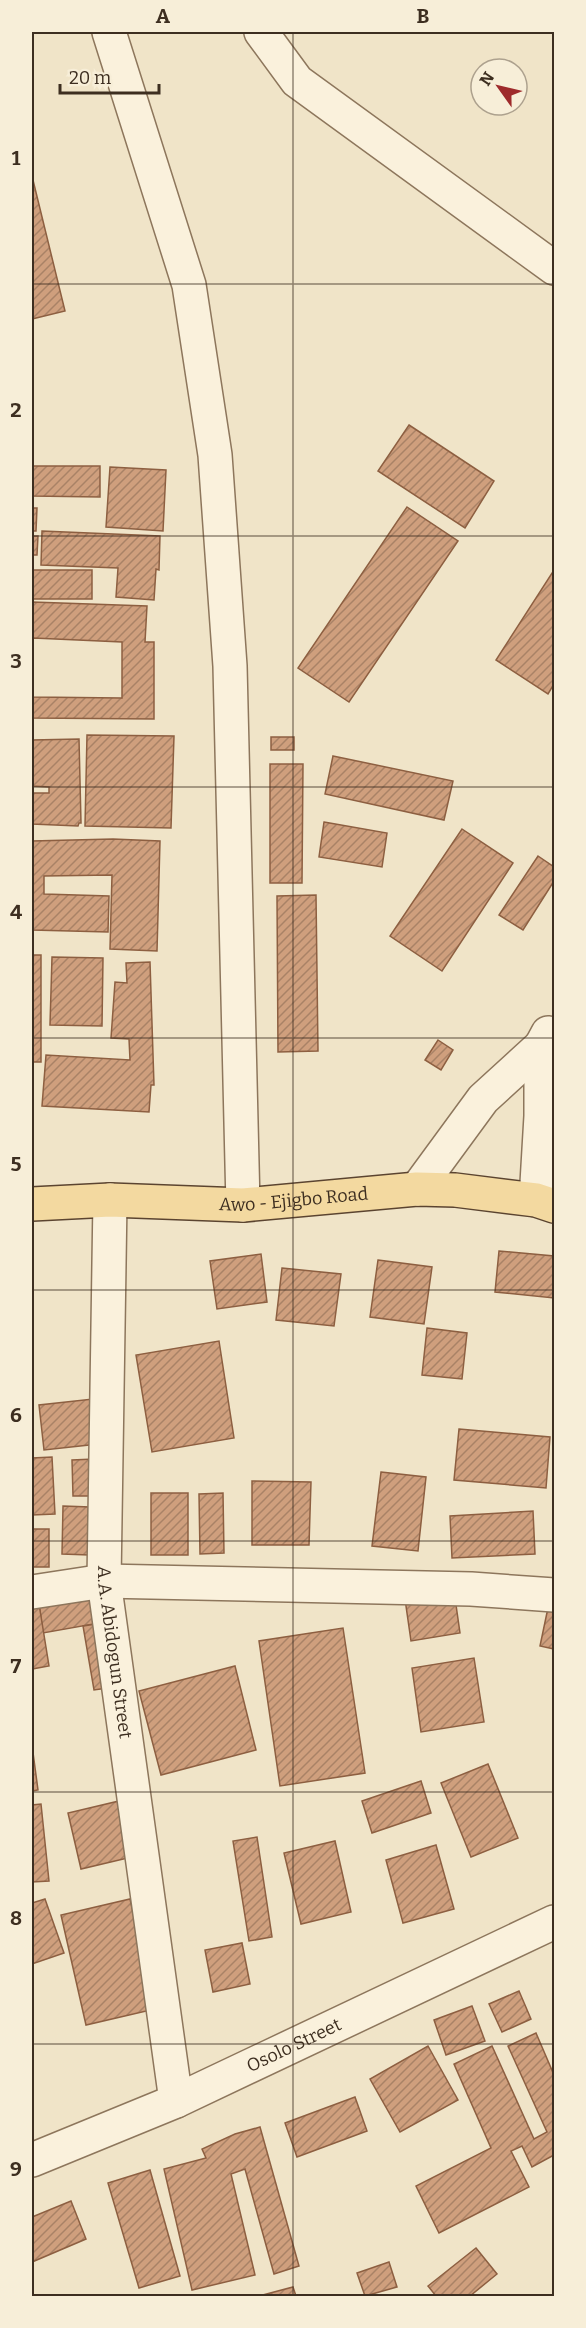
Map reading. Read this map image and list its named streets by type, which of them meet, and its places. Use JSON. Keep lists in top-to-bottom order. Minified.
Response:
{"streets":{"main road":["Awo - Ejigbo Road"],"street":["A.A. Abidogun Street","Osolo Street"]},"crossings":[["Awo - Ejigbo Road","A.A. Abidogun Street"],["A.A. Abidogun Street","Osolo Street"]],"scale_bar":"20 m","north":"top left","grid":{"columns":["A","B"],"rows":["1","2","3","4","5","6","7","8","9"]}}
